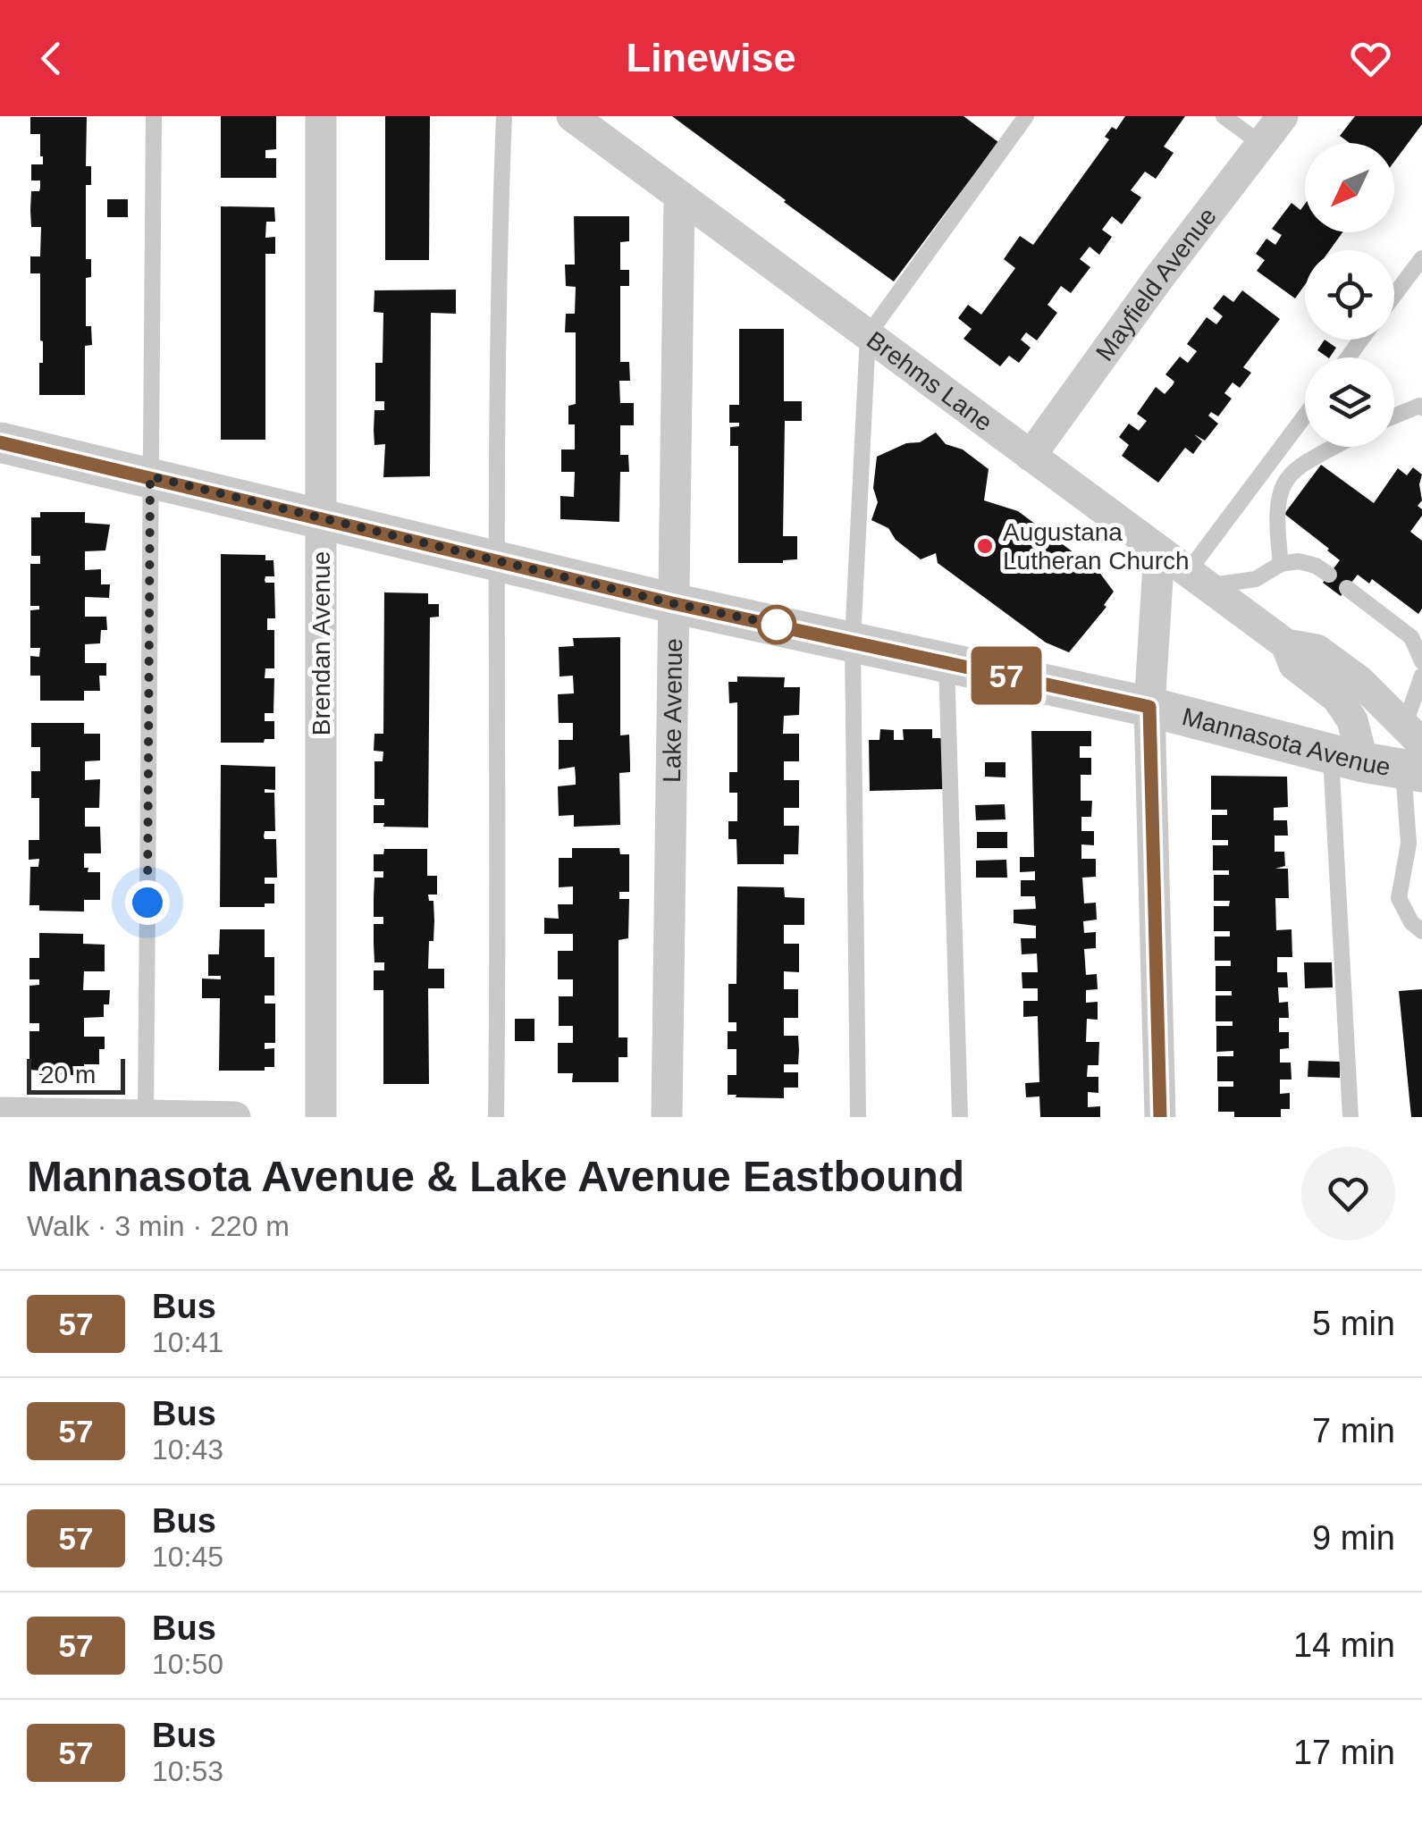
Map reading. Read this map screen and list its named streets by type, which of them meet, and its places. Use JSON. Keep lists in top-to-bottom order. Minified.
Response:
{"streets":{"street":["Mayfield Avenue","Brehms Lane","Brendan Avenue","Lake Avenue","Mannasota Avenue"]},"crossings":[["Mayfield Avenue","Brehms Lane"],["Brehms Lane","Lake Avenue"],["Brehms Lane","Mannasota Avenue"],["Brendan Avenue","Mannasota Avenue"],["Lake Avenue","Mannasota Avenue"]],"places":["Augustana Lutheran Church"],"lines":["bus line 57"],"scale_bar":"20 m","north":"bottom left","page":{"header":"Linewise","on_map":"57","scale":"20 m","heading":["Mannasota Avenue & Lake Avenue Eastbound","Walk · 3 min · 220 m"],"list":[{"mark":"57","name":"Bus","note":"10:41","value":"5 min"},{"mark":"57","name":"Bus","note":"10:43","value":"7 min"},{"mark":"57","name":"Bus","note":"10:45","value":"9 min"},{"mark":"57","name":"Bus","note":"10:50","value":"14 min"},{"mark":"57","name":"Bus","note":"10:53","value":"17 min"}]}}
